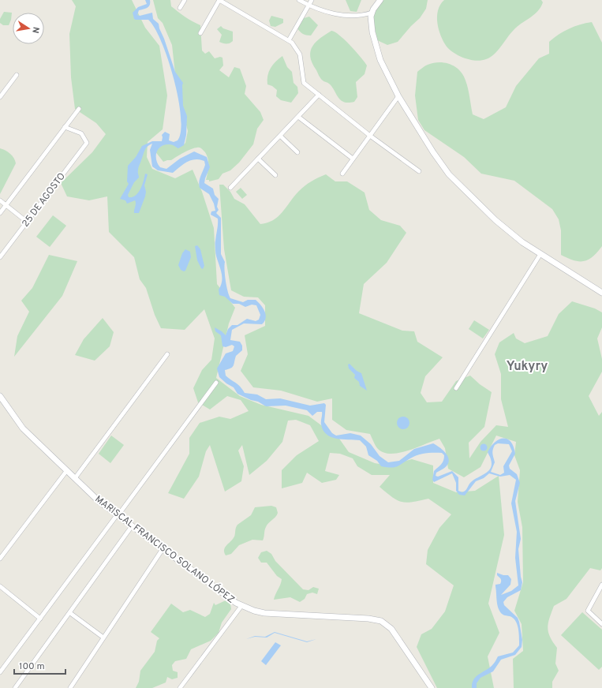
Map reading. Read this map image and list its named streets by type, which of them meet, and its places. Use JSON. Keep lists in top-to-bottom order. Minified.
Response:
{"streets":{"main road":["MARISCAL FRANCISCO SOLANO LÓPEZ"],"street":["25 DE AGOSTO"]},"districts":["Yukyry"],"scale_bar":"100 m","north":"right"}
